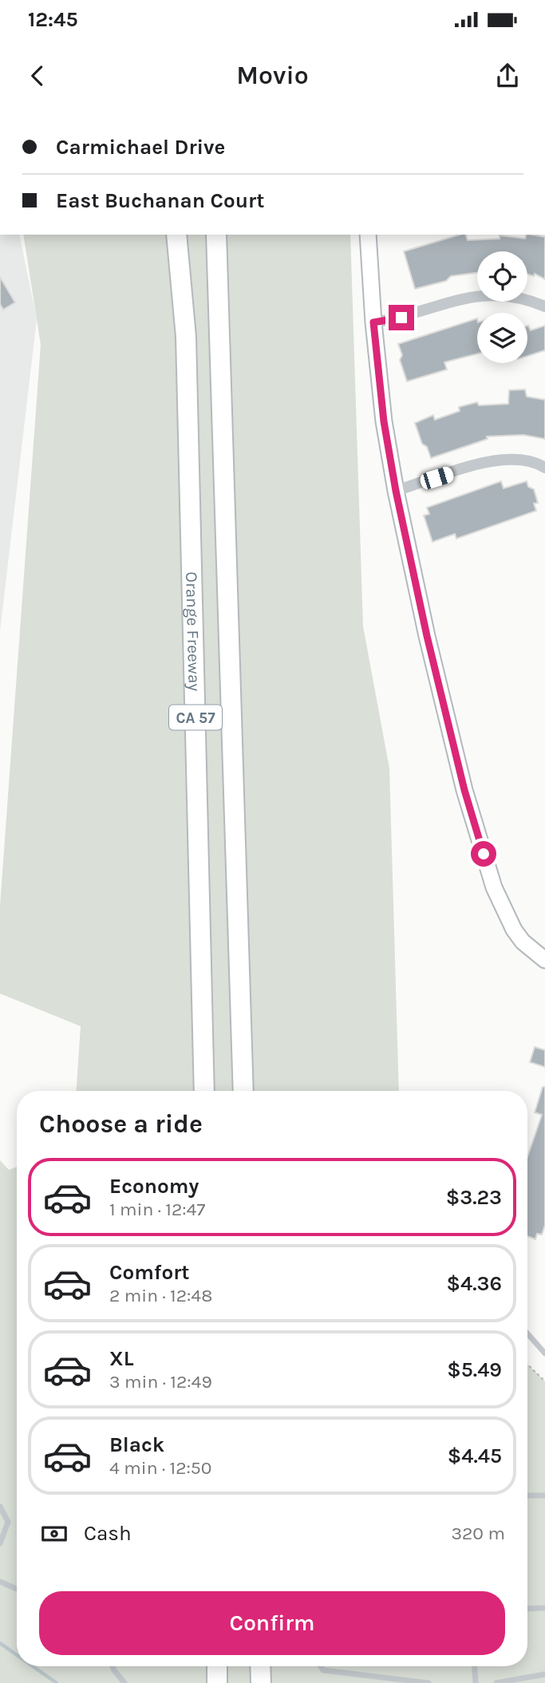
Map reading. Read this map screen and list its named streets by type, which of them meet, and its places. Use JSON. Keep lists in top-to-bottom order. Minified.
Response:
{"streets":{"highway":["Orange Freeway","CA 57"]},"page":{"status":"12:45","header":"Movio","banner":["Carmichael Drive","East Buchanan Court"],"heading":"Choose a ride","list":[{"name":"Economy","note":"1 min · 12:47","value":"$3.23"},{"name":"Comfort","note":"2 min · 12:48","value":"$4.36"},{"name":"XL","note":"3 min · 12:49","value":"$5.49"},{"name":"Black","note":"4 min · 12:50","value":"$4.45"}],"pay":["Cash","320 m"],"buttons":"Confirm"}}
